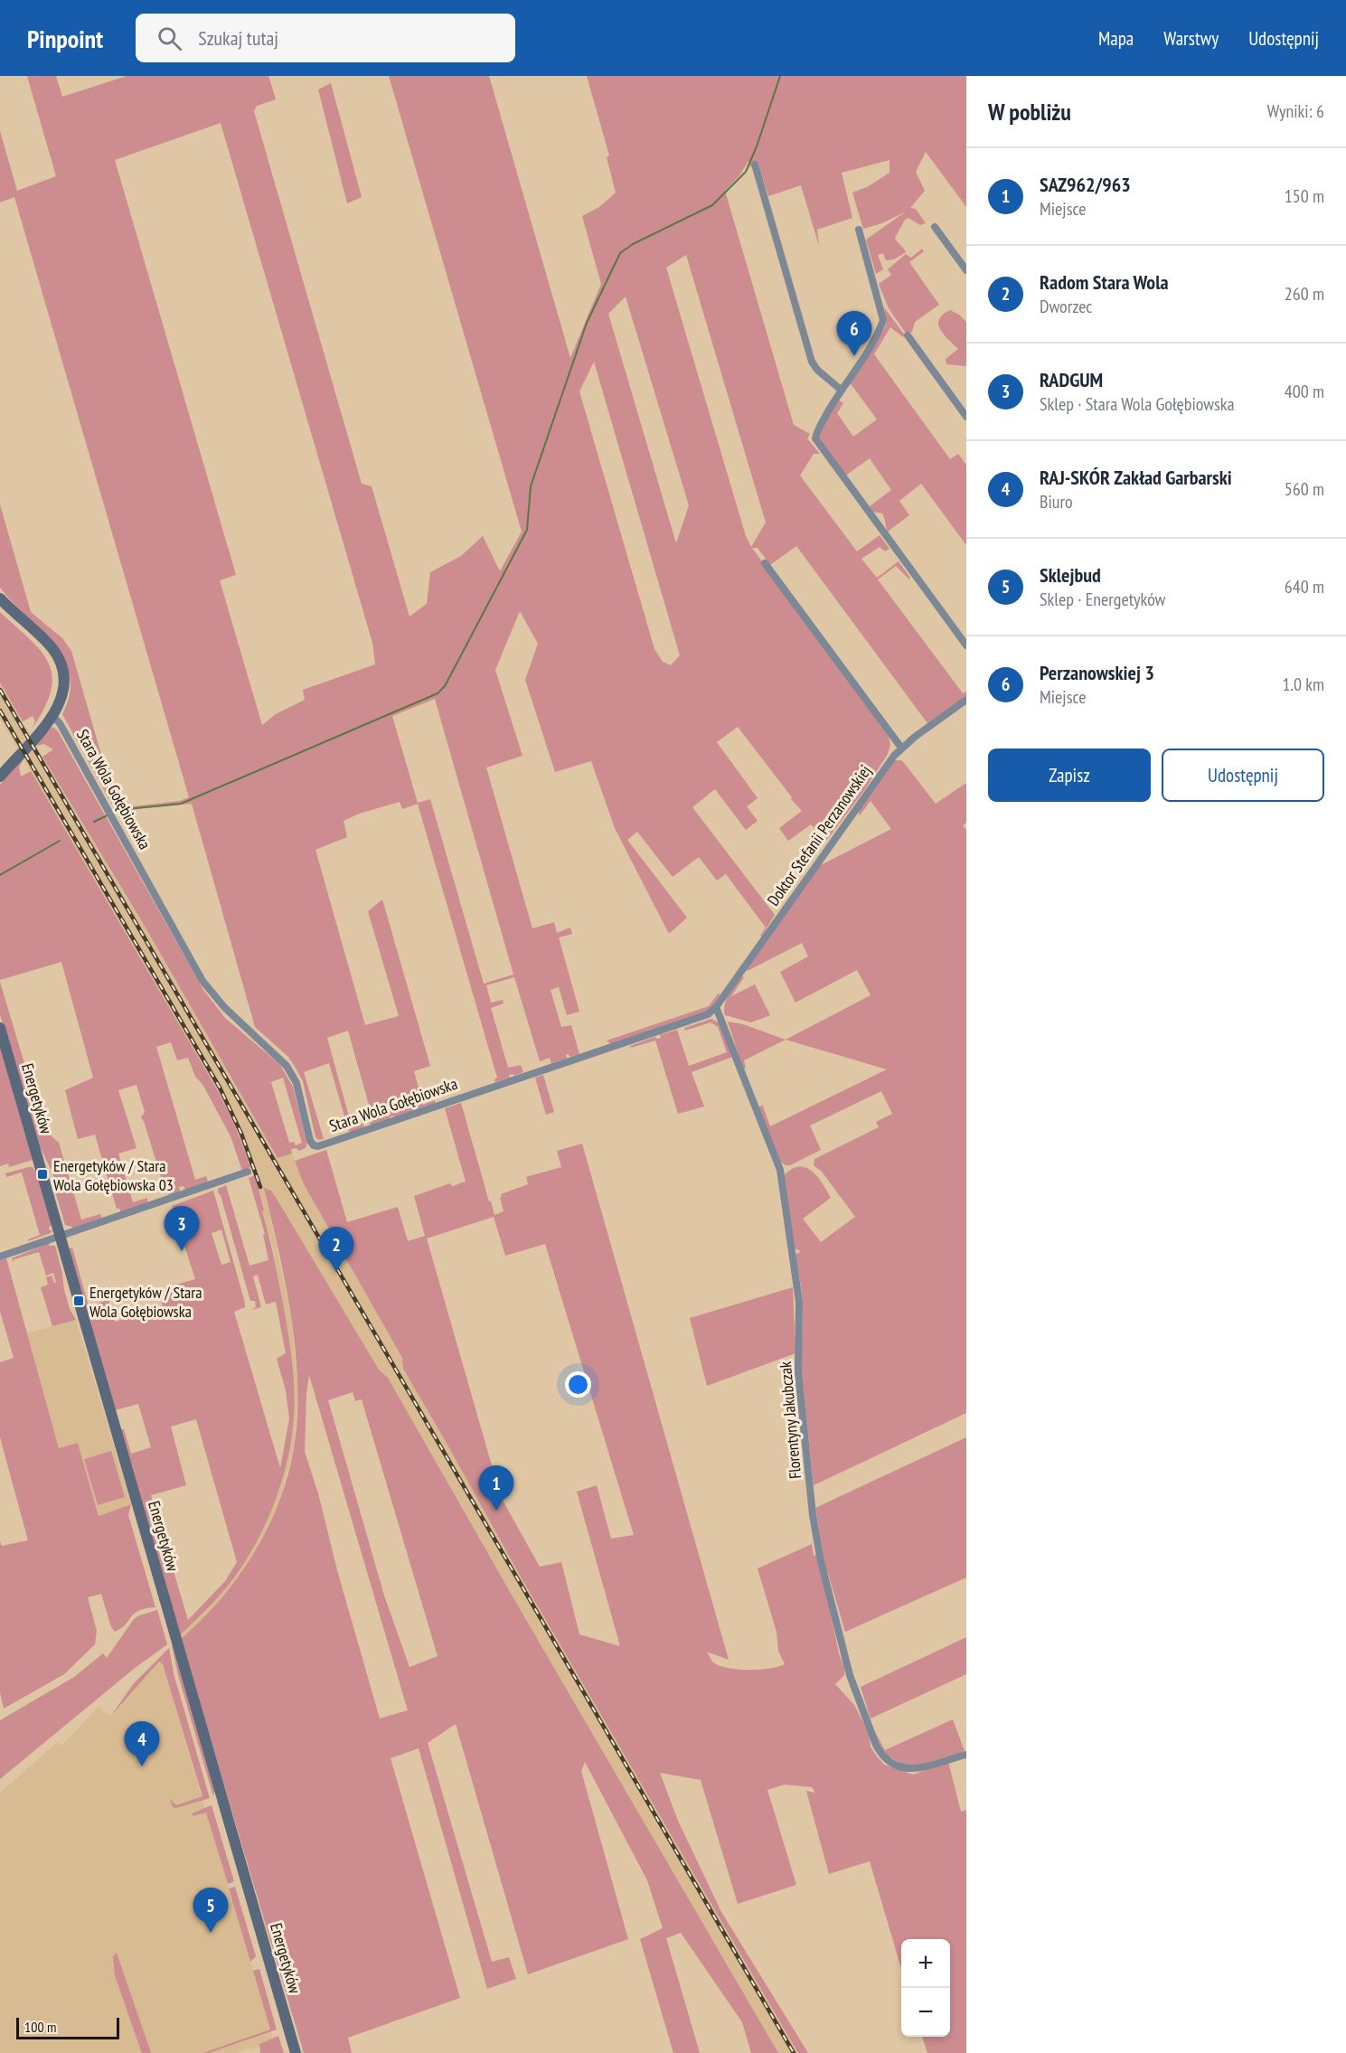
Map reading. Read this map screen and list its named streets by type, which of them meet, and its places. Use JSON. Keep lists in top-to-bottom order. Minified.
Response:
{"streets":{"main road":["Energetyków"],"street":["Stara Wola Gołębiowska","Doktor Stefanii Perzanowskiej","Florentyny Jakubczak"]},"crossings":[["Stara Wola Gołębiowska","Doktor Stefanii Perzanowskiej"],["Stara Wola Gołębiowska","Florentyny Jakubczak"],["Doktor Stefanii Perzanowskiej","Florentyny Jakubczak"]],"places":{"transit":["Energetyków / Stara Wola Gołębiowska 03","Energetyków / Stara Wola Gołębiowska"]},"scale_bar":"100 m","page":{"header":"Pinpoint","search":"Szukaj tutaj","nav":["Mapa","Warstwy","Udostępnij"],"heading":["W pobliżu","Wyniki: 6"],"list":[{"mark":"1","name":"SAZ962/963","note":"Miejsce","value":"150 m"},{"mark":"2","name":"Radom Stara Wola","note":"Dworzec","value":"260 m"},{"mark":"3","name":"RADGUM","note":"Sklep · Stara Wola Gołębiowska","value":"400 m"},{"mark":"4","name":"RAJ-SKÓR Zakład Garbarski","note":"Biuro","value":"560 m"},{"mark":"5","name":"Sklejbud","note":"Sklep · Energetyków","value":"640 m"},{"mark":"6","name":"Perzanowskiej 3","note":"Miejsce","value":"1.0 km"}],"pins":["6","3","2","1","4","5"],"buttons":["Zapisz","Udostępnij"],"map_buttons":["+","−"],"scale":"100 m"}}
